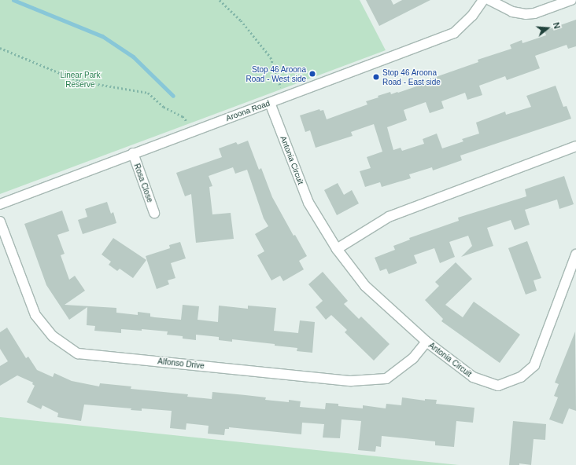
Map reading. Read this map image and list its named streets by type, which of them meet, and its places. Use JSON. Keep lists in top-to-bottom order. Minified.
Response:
{"streets":{"street":["Aroona Road","Antonia Circuit","Rosa Close","Alfonso Drive"]},"crossings":[["Aroona Road","Antonia Circuit"],["Aroona Road","Rosa Close"],["Antonia Circuit","Alfonso Drive"]],"parks":["Linear Park Reserve"],"places":["Stop 46 Aroona Road - West side","Stop 46 Aroona Road - East side"],"north":"right"}
